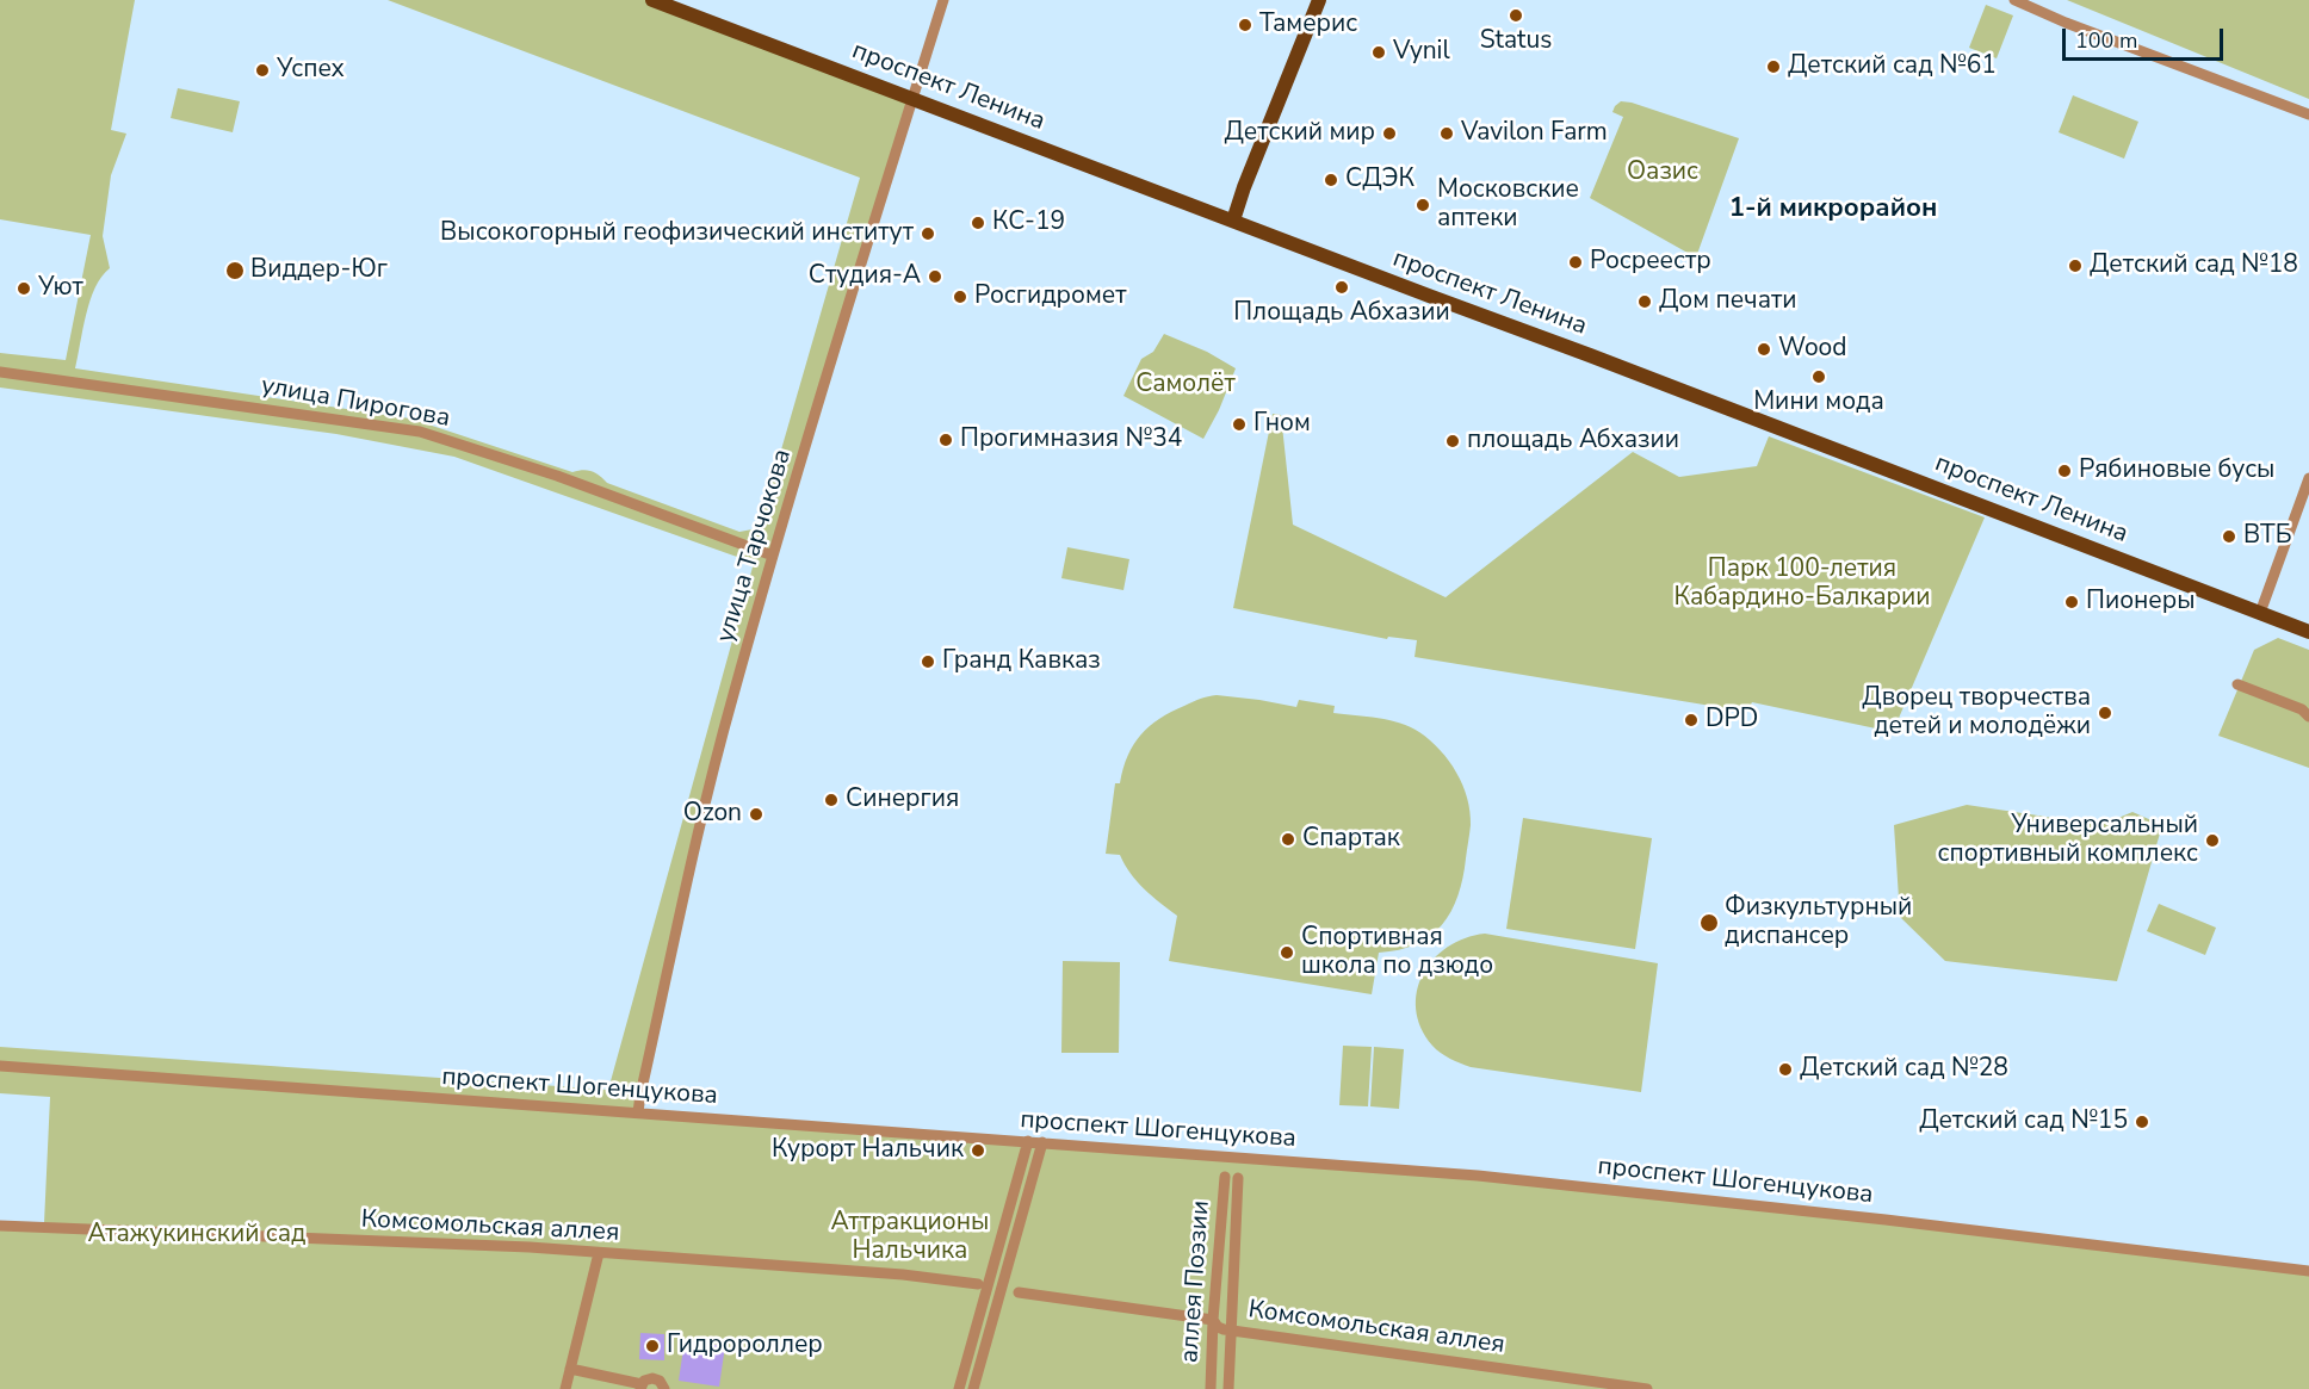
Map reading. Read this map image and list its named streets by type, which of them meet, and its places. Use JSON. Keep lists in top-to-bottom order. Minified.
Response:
{"streets":{"main road":["проспект Ленина"],"street":["улица Пирогова","улица Тарчокова","проспект Шогенцукова","Комсомольская аллея","аллея Поэзии"]},"crossings":[["проспект Ленина","улица Тарчокова"],["улица Пирогова","улица Тарчокова"],["улица Тарчокова","проспект Шогенцукова"],["Комсомольская аллея","аллея Поэзии"]],"districts":["1-й микрорайон"],"parks":["Оазис","Самолёт","Парк 100-летия Кабардино-Балкарии","Аттракционы Нальчика","Атажукинский сад"],"places":["Status","Тамерис","Vynil","Детский сад №61","Успех","Детский мир","Vavilon Farm","СДЭК","Московские аптеки","КС-19","Высокогорный геофизический институт","Росреестр","Детский сад №18","Виддер-Юг","Студия-А","Площадь Абхазии","Уют","Росгидромет","Дом печати","Wood","Мини мода","Гном","Прогимназия №34","площадь Абхазии","Рябиновые бусы","ВТБ","Пионеры","Гранд Кавказ","Дворец творчества детей и молодёжи","DPD","Синергия","Ozon","Спартак","Универсальный спортивный комплекс","Физкультурный диспансер","Спортивная школа по дзюдо","Детский сад №28","Детский сад №15","Курорт Нальчик","Гидророллер"],"scale_bar":"100 m"}
